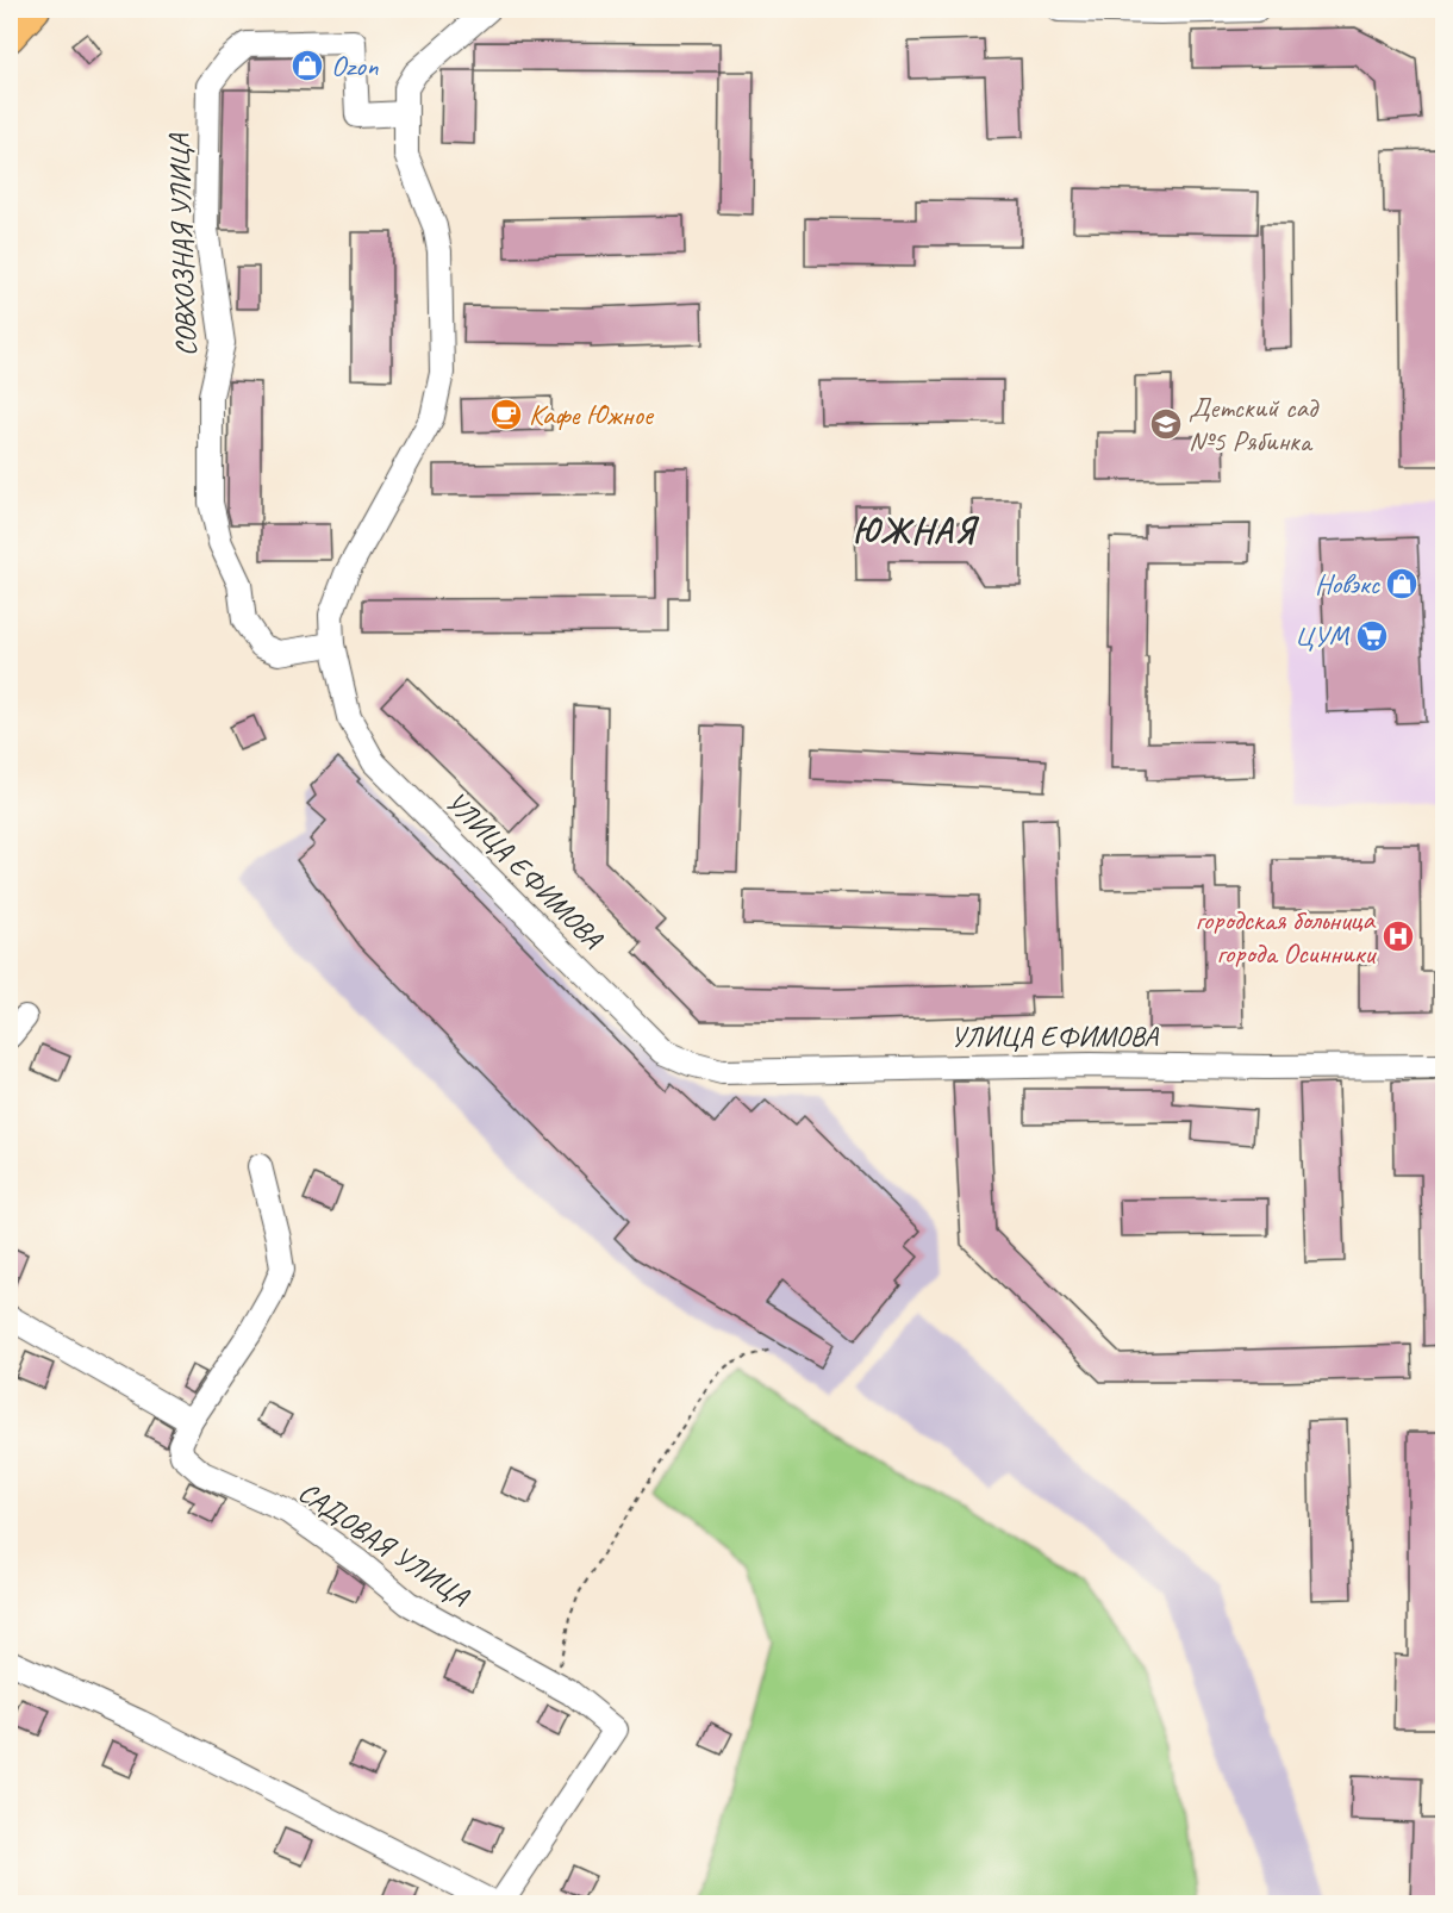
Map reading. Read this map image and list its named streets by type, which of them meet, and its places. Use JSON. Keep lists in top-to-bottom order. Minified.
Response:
{"streets":{"street":["СОВХОЗНАЯ УЛИЦА","УЛИЦА ЕФИМОВА","САДОВАЯ УЛИЦА"]},"crossings":[["СОВХОЗНАЯ УЛИЦА","УЛИЦА ЕФИМОВА"]],"districts":["ЮЖНАЯ"],"places":{"shop":["Ozon","Новэкс"],"cafe":["Кафе Южное"],"school or university":["Детский сад №5 Рябинка"],"supermarket":["ЦУМ"],"hospital":["городская больница города Осинники"]}}
